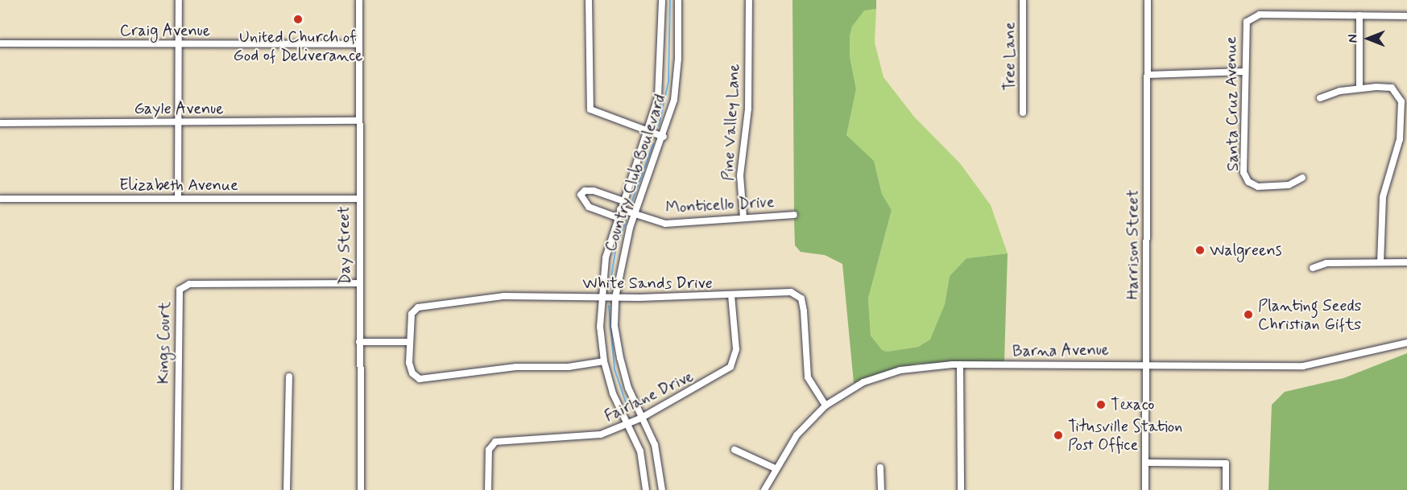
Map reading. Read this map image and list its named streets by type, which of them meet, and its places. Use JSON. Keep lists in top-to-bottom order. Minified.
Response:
{"streets":{"street":["Craig Avenue","Tree Lane","Santa Cruz Avenue","Gayle Avenue","Pine Valley Lane","Country Club Boulevard","Elizabeth Avenue","Monticello Drive","Harrison Street","Day Street","White Sands Drive","Kings Court","Barna Avenue","Fairlane Drive"]},"crossings":[["Craig Avenue","Day Street"],["Gayle Avenue","Day Street"],["Pine Valley Lane","Monticello Drive"],["Country Club Boulevard","Monticello Drive"],["Country Club Boulevard","White Sands Drive"],["Country Club Boulevard","Fairlane Drive"],["Elizabeth Avenue","Day Street"],["Harrison Street","Barna Avenue"],["Day Street","Kings Court"],["White Sands Drive","Barna Avenue"],["White Sands Drive","Fairlane Drive"]],"places":["United Church of God of Deliverance","Walgreens","Planting Seeds Christian Gifts","Texaco","Titusville Station Post Office"],"north":"left"}
